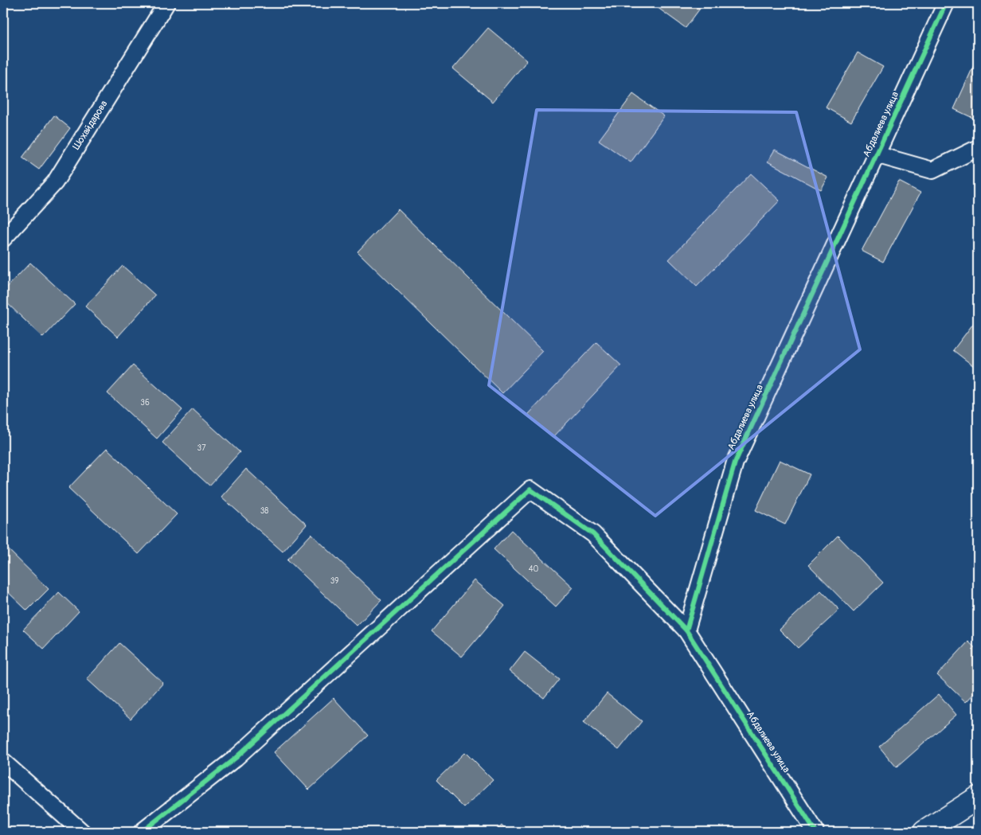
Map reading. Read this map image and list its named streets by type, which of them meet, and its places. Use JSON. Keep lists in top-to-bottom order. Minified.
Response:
{"streets":{"street":["Абдалиева улица","Шохайдарова"]},"house_numbers":["36","37","38","40","39"]}
